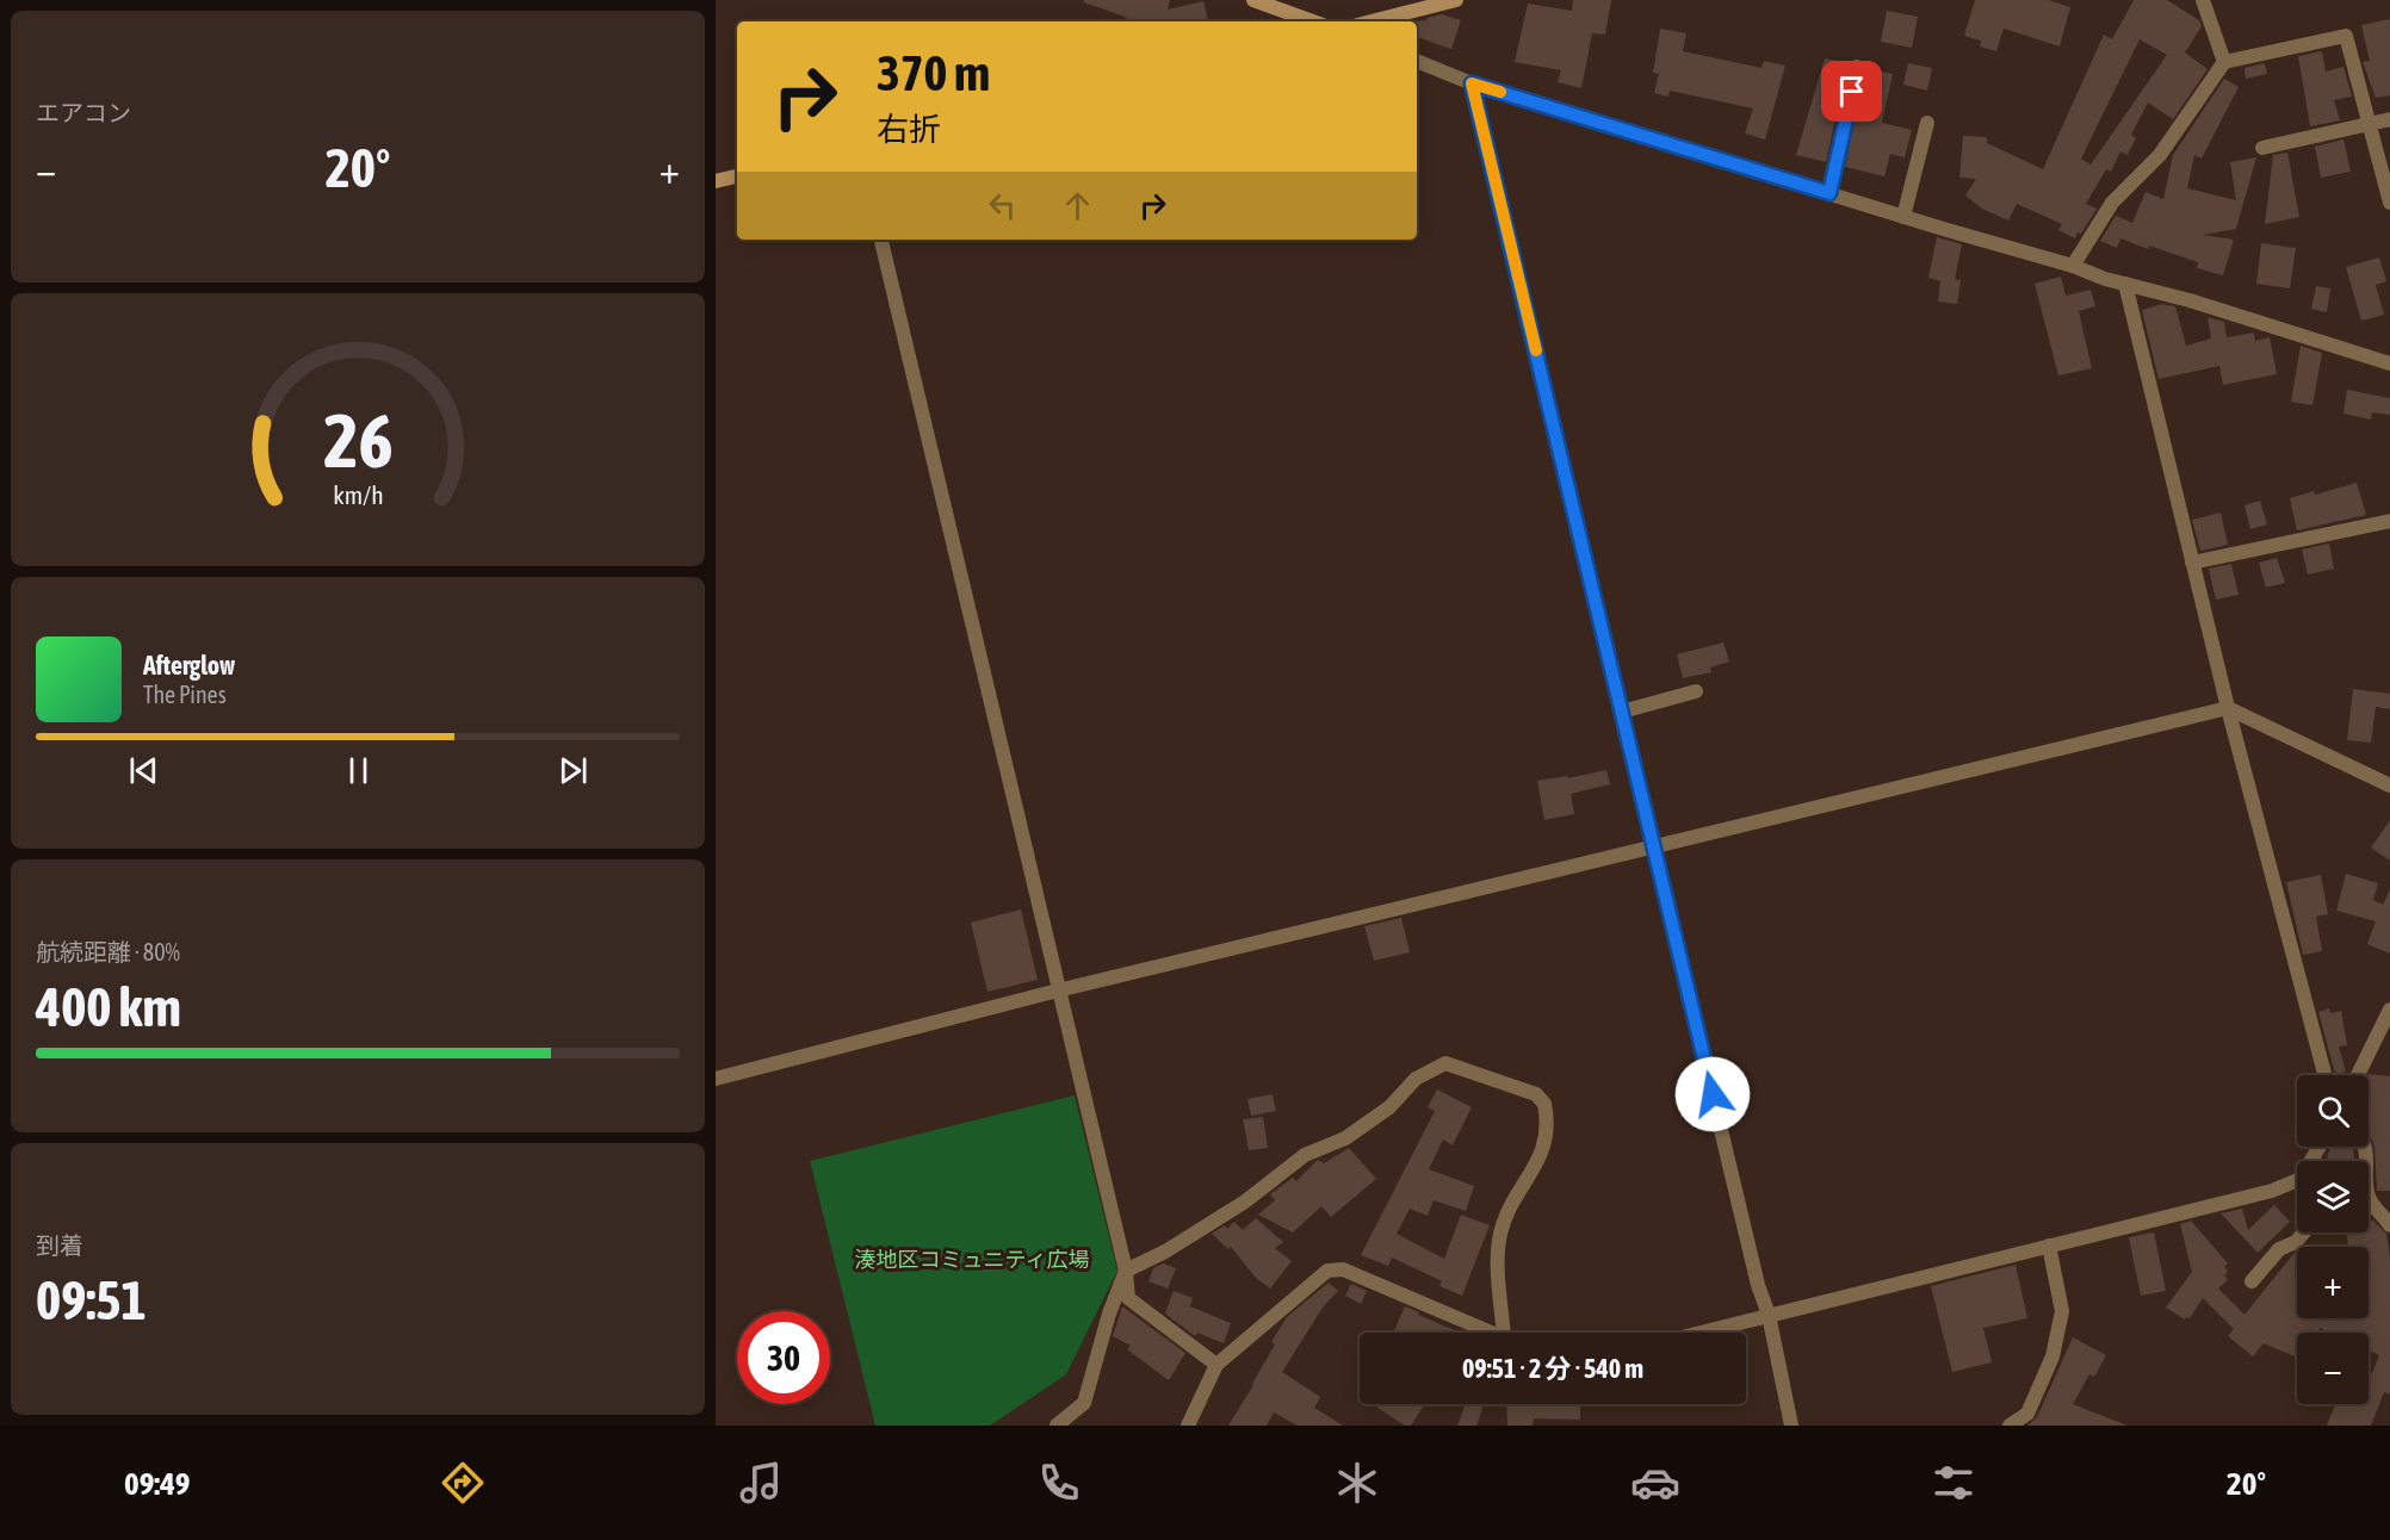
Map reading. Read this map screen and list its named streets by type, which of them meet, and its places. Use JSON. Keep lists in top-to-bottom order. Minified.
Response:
{"parks":["湊地区コミュニティ広場"],"page":{"tile":["エアコン",["航続距離 · 80%","400 km"],["到着","09:51"]],"turn":["370 m","右折"],"heat":["−","20°","+"],"song":["Afterglow","The Pines"],"map_buttons":["+","−"],"limit":"30","trip":"09:51 · 2 分 · 540 m","tabs":["09:49","20°"],"gauge":["26","km/h"]}}
